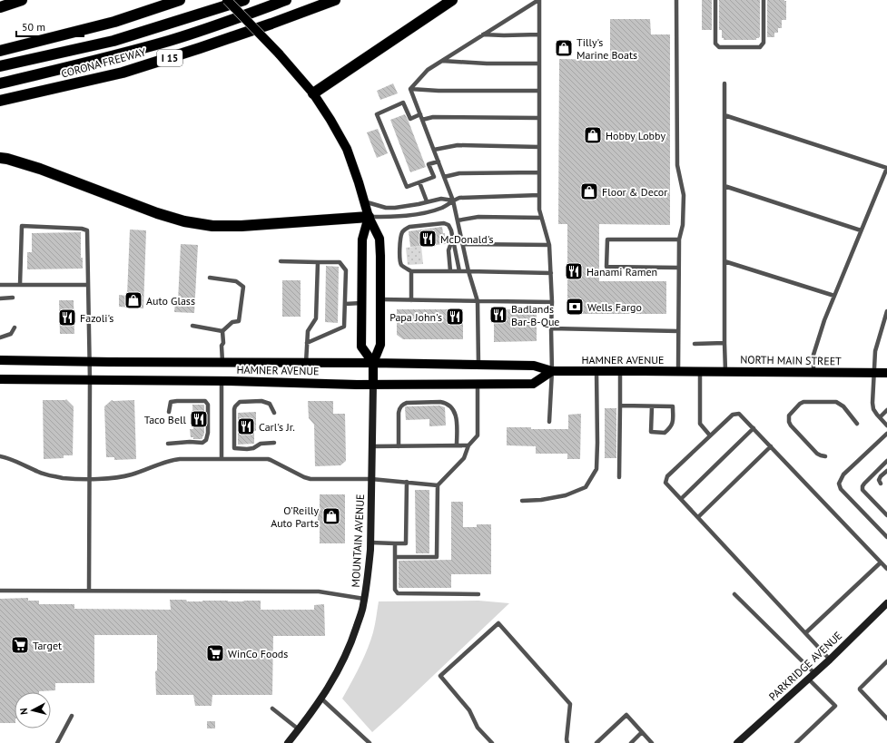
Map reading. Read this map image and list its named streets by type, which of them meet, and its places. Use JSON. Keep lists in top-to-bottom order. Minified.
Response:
{"streets":{"highway":["I 15","CORONA FREEWAY"],"main road":["HAMNER AVENUE","NORTH MAIN STREET","MOUNTAIN AVENUE","PARKRIDGE AVENUE"]},"crossings":[["HAMNER AVENUE","NORTH MAIN STREET"],["HAMNER AVENUE","MOUNTAIN AVENUE"]],"places":{"shop":["Tilly's Marine Boats","Hobby Lobby","Floor & Decor","Auto Glass","O'Reilly Auto Parts"],"restaurant":["McDonald's","Hanami Ramen","Badlands Bar-B-Que","Papa John's","Fazoli's","Taco Bell","Carl's Jr."],"bank":["Wells Fargo"],"supermarket":["Target","WinCo Foods"]},"scale_bar":"50 m","north":"left"}
